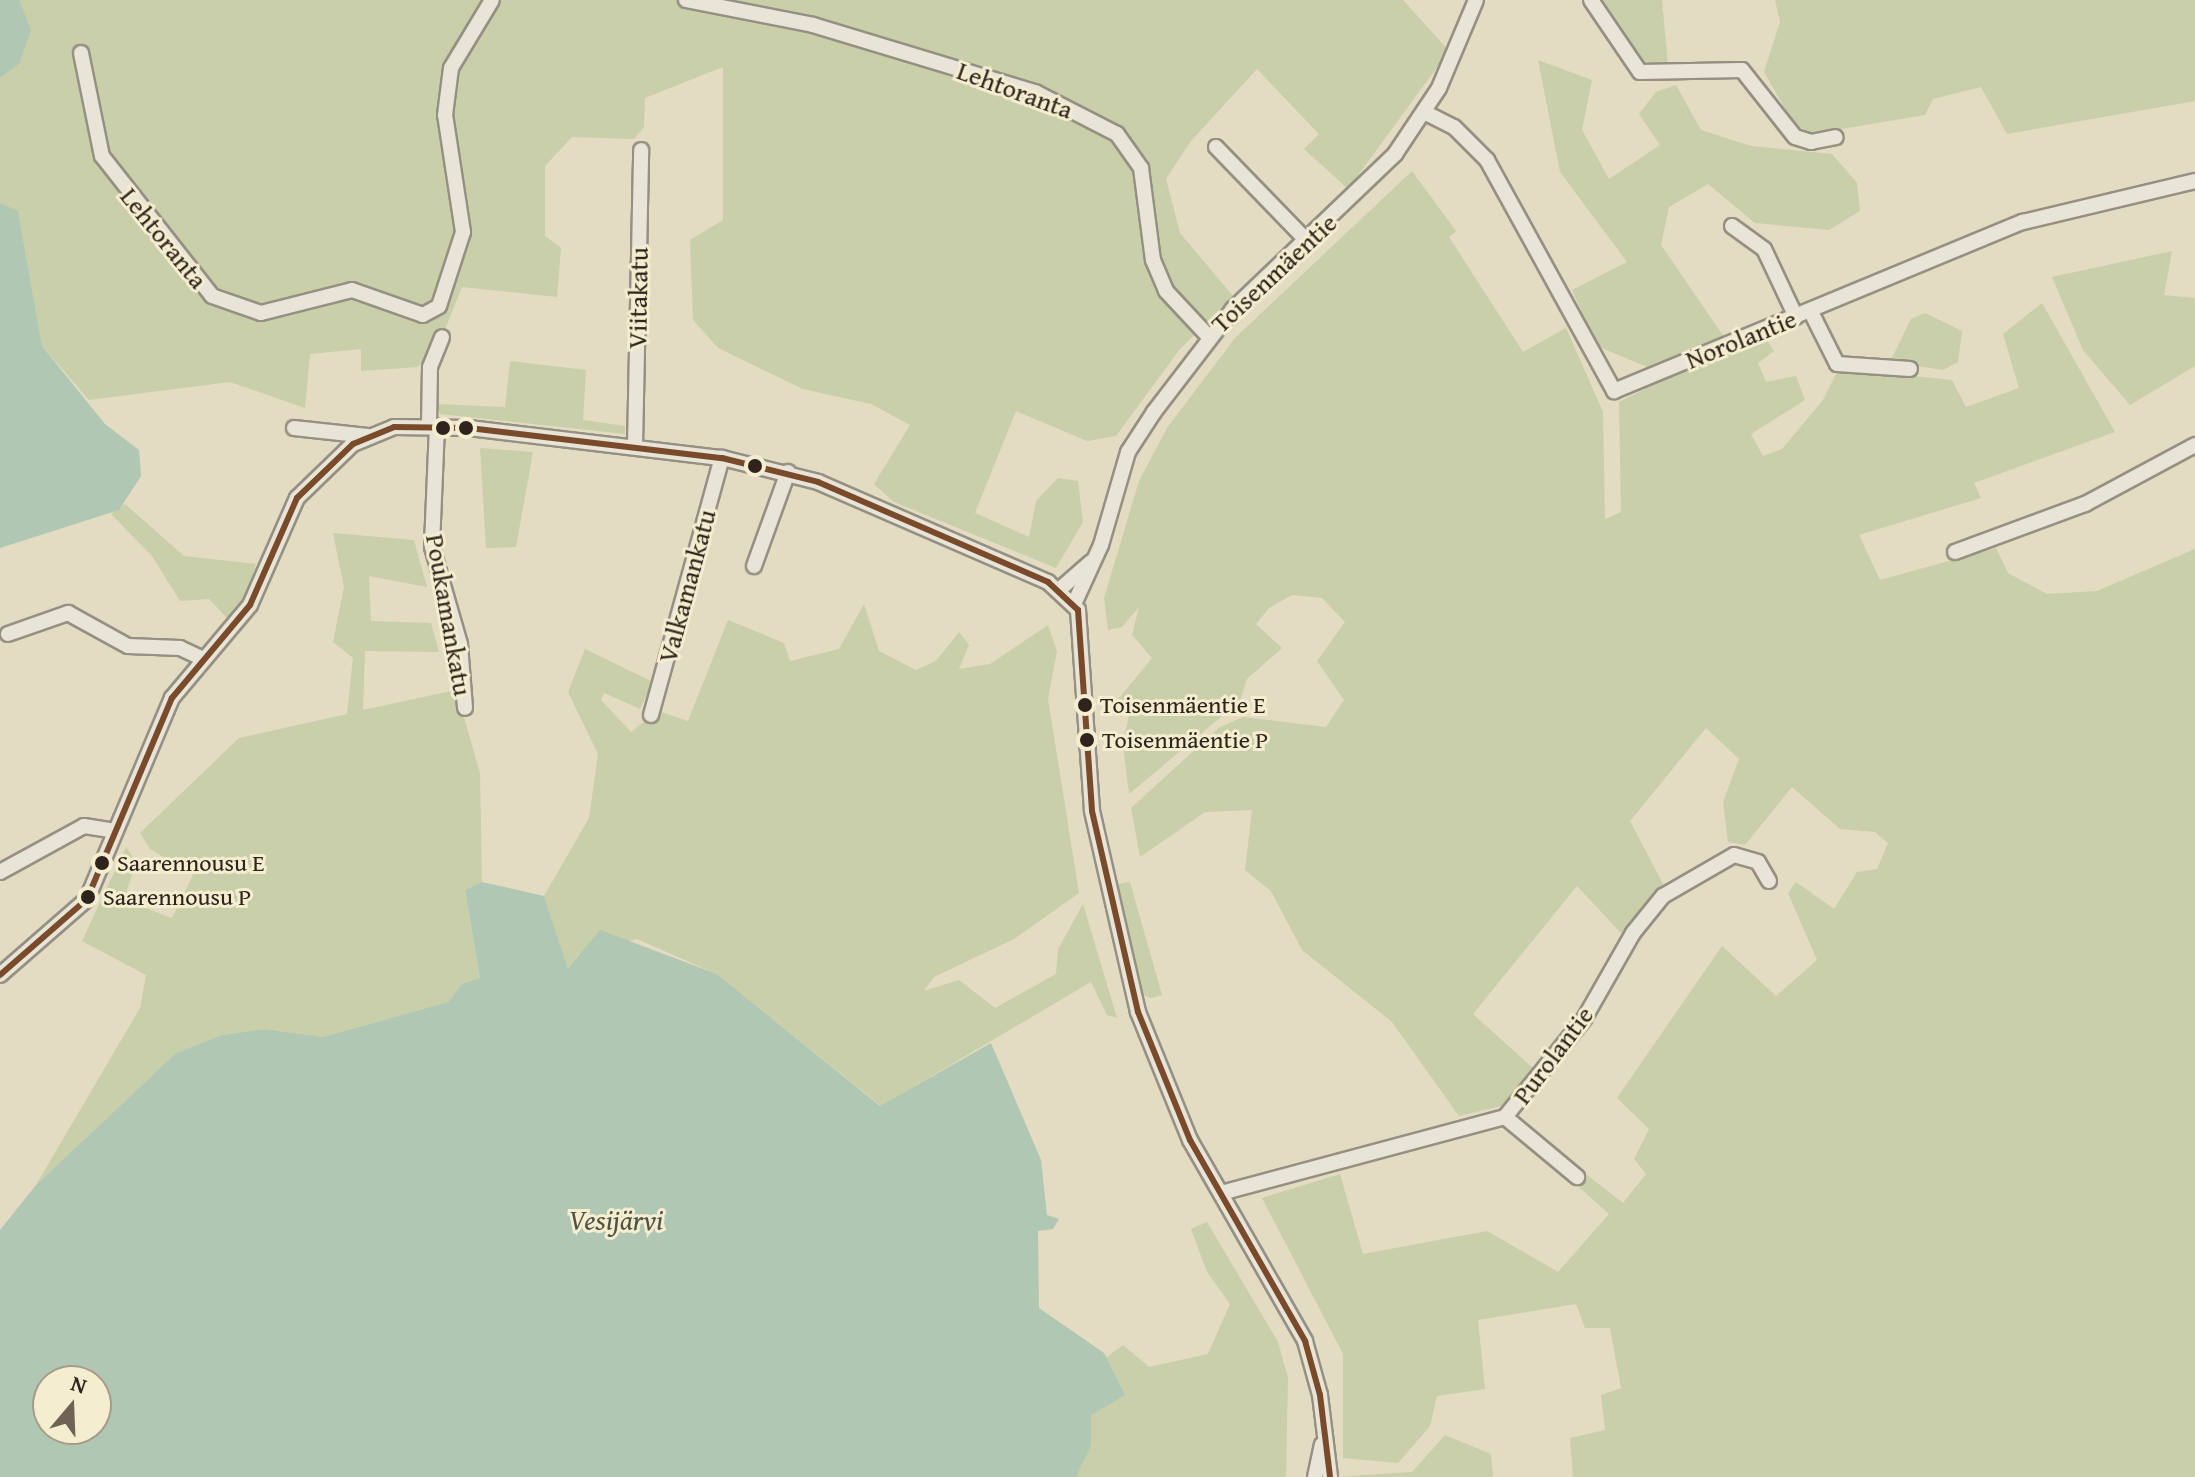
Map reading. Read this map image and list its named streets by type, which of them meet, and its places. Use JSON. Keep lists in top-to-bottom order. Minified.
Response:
{"streets":{"street":["Lehtoranta","Toisenmäentie","Viitakatu","Norolantie","Valkamankatu","Poukamankatu","Purolantie"]},"crossings":[["Lehtoranta","Toisenmäentie"],["Toisenmäentie","Norolantie"]],"water":["Vesijärvi"],"places":["Toisenmäentie E","Toisenmäentie P","Saarennousu E","Saarennousu P"],"north":"top"}
